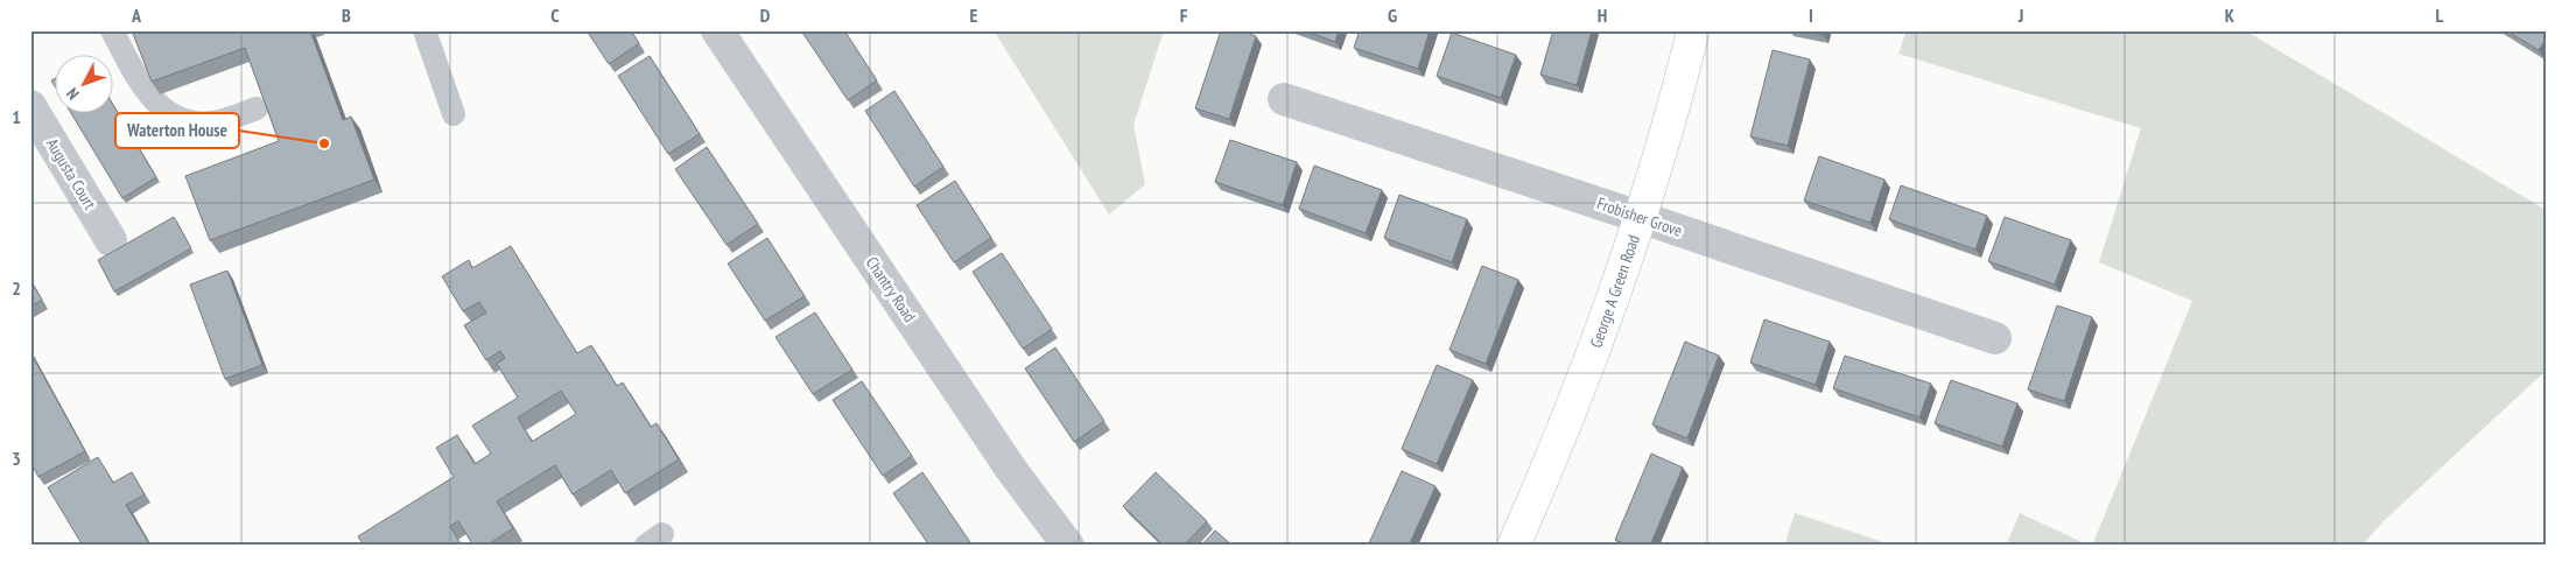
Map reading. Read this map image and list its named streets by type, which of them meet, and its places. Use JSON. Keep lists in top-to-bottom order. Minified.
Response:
{"streets":{"main road":["George A Green Road"],"street":["Augusta Court","Frobisher Grove","Chantry Road"]},"crossings":[["Frobisher Grove","George A Green Road"]],"places":["Waterton House"],"north":"bottom left","grid":{"columns":["A","B","C","D","E","F","G","H","I","J","K","L"],"rows":["1","2","3"]}}
